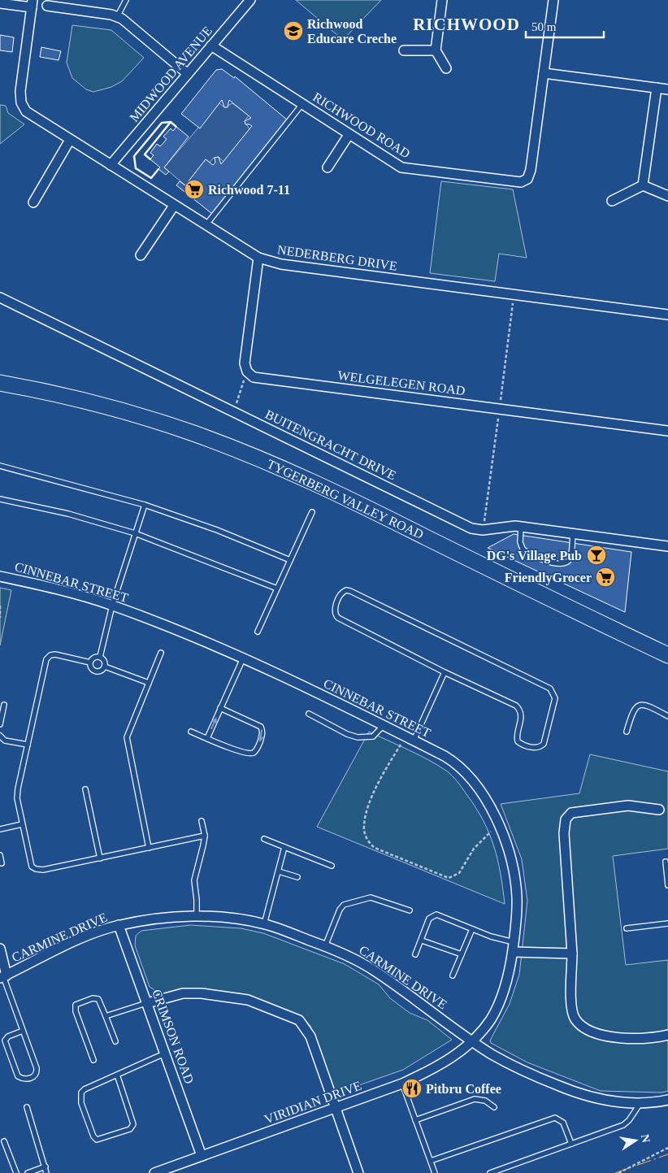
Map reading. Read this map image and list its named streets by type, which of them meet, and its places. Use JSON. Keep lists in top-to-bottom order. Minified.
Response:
{"streets":{"main road":["TYGERBERG VALLEY ROAD"],"street":["MIDWOOD AVENUE","RICHWOOD ROAD","NEDERBERG DRIVE","WELGELEGEN ROAD","BUITENGRACHT DRIVE","CINNEBAR STREET","CARMINE DRIVE","CRIMSON ROAD","VIRIDIAN DRIVE"]},"crossings":[["MIDWOOD AVENUE","RICHWOOD ROAD"],["MIDWOOD AVENUE","NEDERBERG DRIVE"],["CINNEBAR STREET","CARMINE DRIVE"],["CINNEBAR STREET","VIRIDIAN DRIVE"],["CARMINE DRIVE","CRIMSON ROAD"],["CARMINE DRIVE","VIRIDIAN DRIVE"],["CRIMSON ROAD","VIRIDIAN DRIVE"]],"districts":["RICHWOOD"],"places":{"school or university":["Richwood Educare Creche"],"supermarket":["Richwood 7-11","FriendlyGrocer"],"bar":["DG's Village Pub"],"restaurant":["Pitbru Coffee"]},"scale_bar":"50 m","north":"right"}
